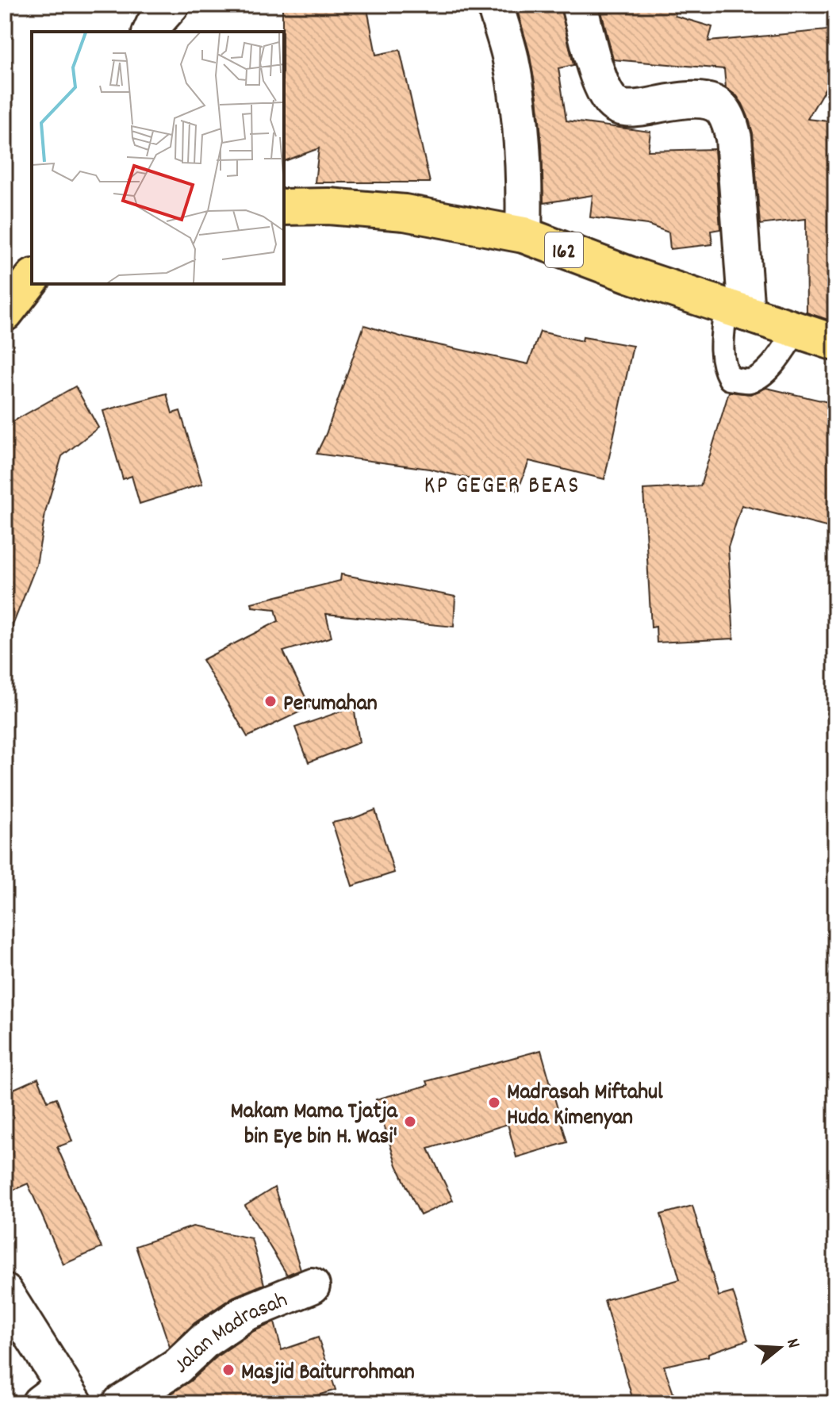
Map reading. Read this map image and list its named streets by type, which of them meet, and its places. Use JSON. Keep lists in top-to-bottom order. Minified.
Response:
{"streets":{"main road":["162"],"street":["Jalan Madrasah"]},"districts":["KP GEGER BEAS"],"places":["Perumahan","Madrasah Miftahul Huda Kimenyan","Makam Mama Tjatja bin Eye bin H. Wasi'","Masjid Baiturrohman"],"north":"right"}
